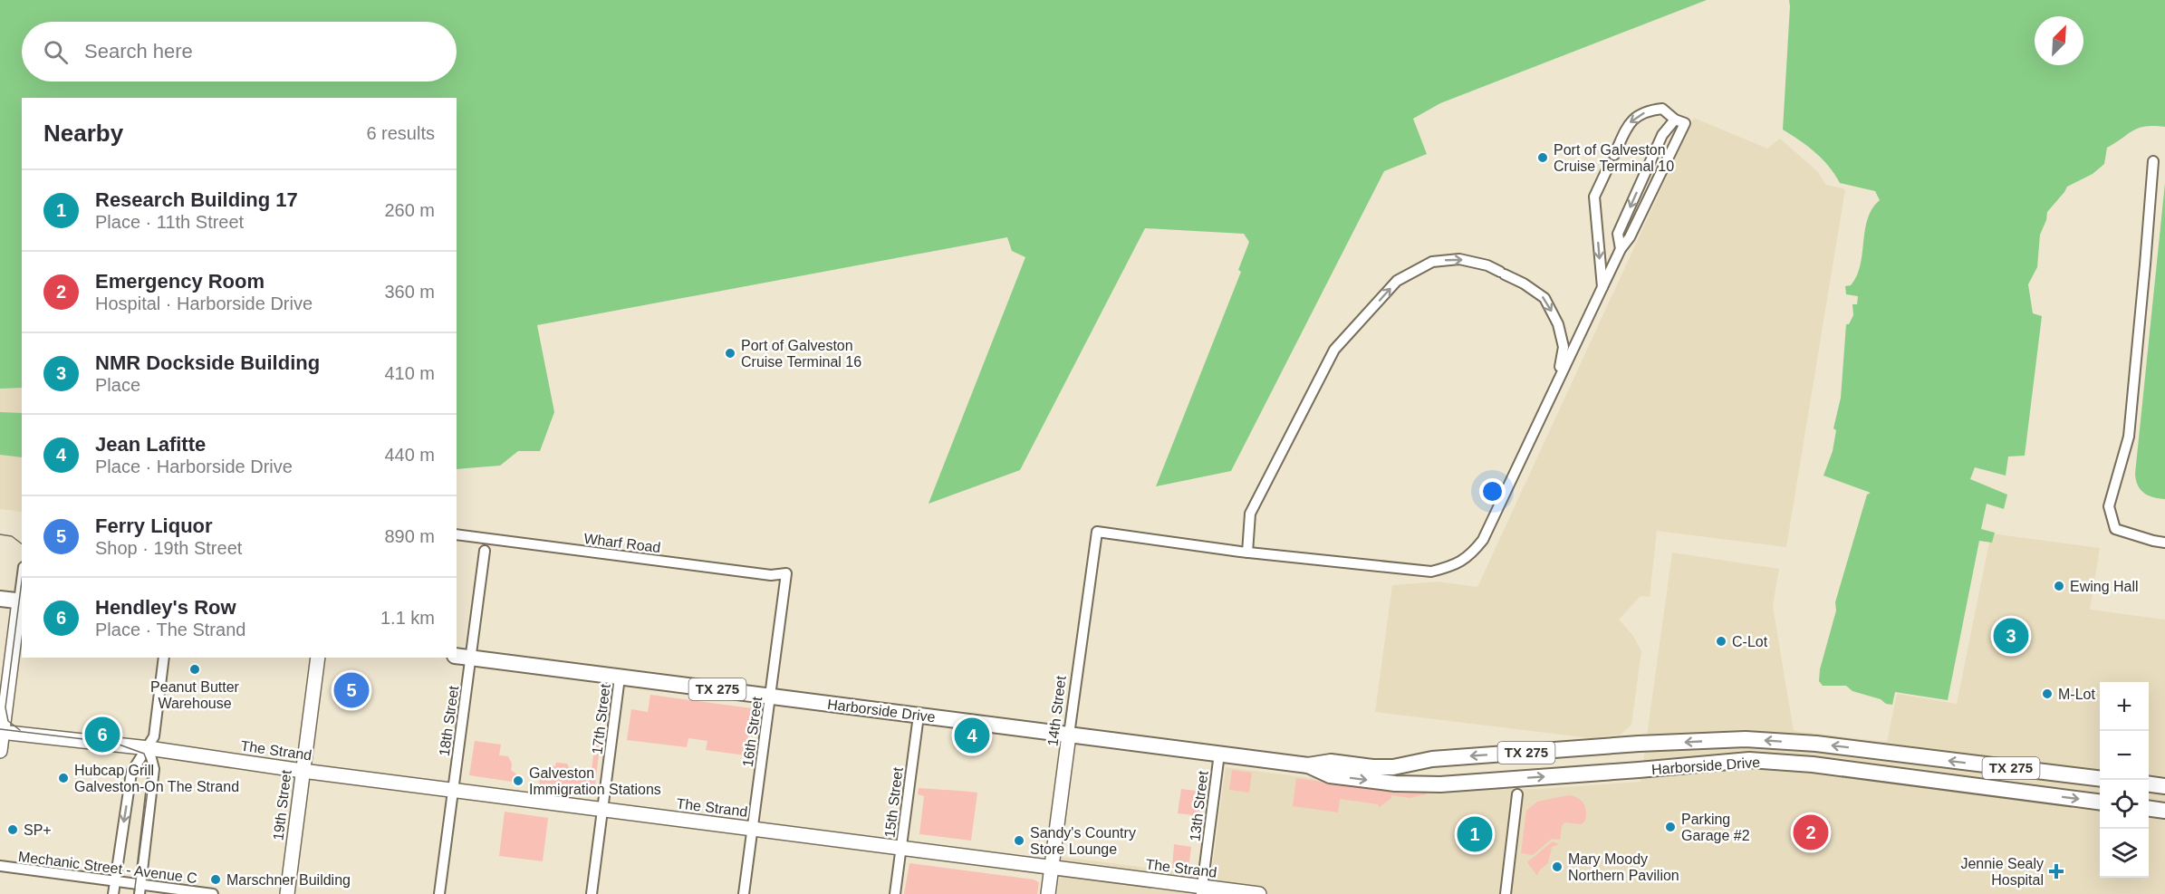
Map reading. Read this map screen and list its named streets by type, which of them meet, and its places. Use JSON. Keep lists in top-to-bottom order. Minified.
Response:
{"streets":{"main road":["TX 275","Harborside Drive"],"street":["Wharf Road","14th Street","17th Street","18th Street","16th Street","The Strand","15th Street","19th Street","13th Street","Mechanic Street - Avenue C"]},"crossings":[["Wharf Road","16th Street"],["Harborside Drive","14th Street"],["Harborside Drive","17th Street"],["Harborside Drive","18th Street"],["Harborside Drive","16th Street"],["Harborside Drive","15th Street"],["Harborside Drive","13th Street"],["14th Street","The Strand"],["17th Street","The Strand"],["18th Street","The Strand"],["16th Street","The Strand"],["The Strand","15th Street"],["The Strand","19th Street"],["The Strand","13th Street"]],"places":{"other":["Port of Galveston Cruise Terminal 10","Port of Galveston Cruise Terminal 16","Ewing Hall","C-Lot","Peanut Butter Warehouse","M-Lot","Hubcap Grill Galveston-On The Strand","Galveston Immigration Stations","Parking Garage #2","SP+","Sandy's Country Store Lounge","Mary Moody Northern Pavilion","Marschner Building"],"health":["Jennie Sealy Hospital"]},"north":"top right","page":{"search":"Search here","heading":["Nearby","6 results"],"list":[{"mark":"1","name":"Research Building 17","note":"Place · 11th Street","value":"260 m"},{"mark":"2","name":"Emergency Room","note":"Hospital · Harborside Drive","value":"360 m"},{"mark":"3","name":"NMR Dockside Building","note":"Place","value":"410 m"},{"mark":"4","name":"Jean Lafitte","note":"Place · Harborside Drive","value":"440 m"},{"mark":"5","name":"Ferry Liquor","note":"Shop · 19th Street","value":"890 m"},{"mark":"6","name":"Hendley's Row","note":"Place · The Strand","value":"1.1 km"}],"pins":["3","5","6","4","2","1"],"map_buttons":["+","−"]}}
